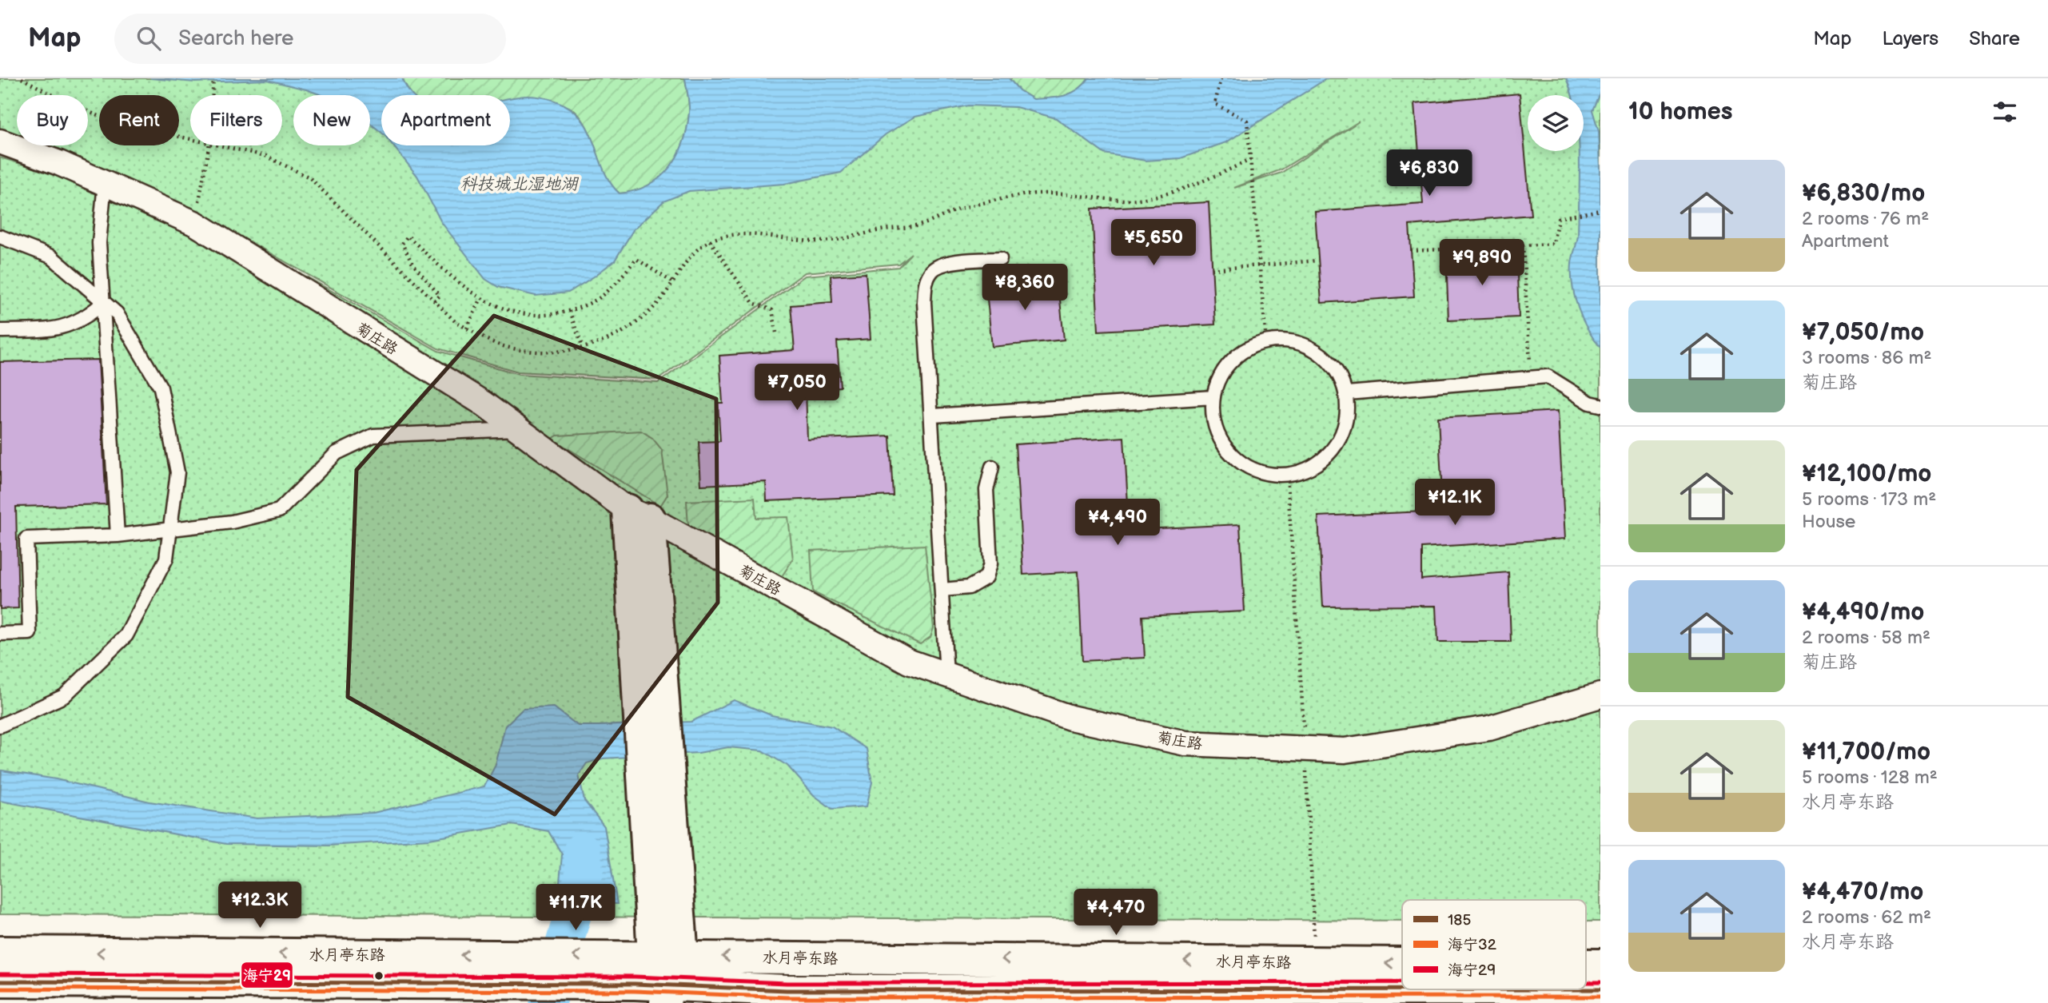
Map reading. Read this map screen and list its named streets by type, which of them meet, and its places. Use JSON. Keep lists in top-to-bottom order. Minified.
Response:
{"streets":{"main road":["水月亭东路"],"street":["菊庄路"]},"water":["科技城北湿地湖"],"lines":["transit line 海宁29","transit line 185","transit line 海宁32"],"legend":["185","海宁32","海宁29"],"page":{"header":"Map","search":"Search here","nav":["Map","Layers","Share"],"heading":"10 homes","chip":["Buy","Rent","Filters","New","Apartment"],"list":[{"name":"¥6,830/mo","note":"2 rooms · 76 m² · Apartment"},{"name":"¥7,050/mo","note":"3 rooms · 86 m² · 菊庄路"},{"name":"¥12,100/mo","note":"5 rooms · 173 m² · House"},{"name":"¥4,490/mo","note":"2 rooms · 58 m² · 菊庄路"},{"name":"¥11,700/mo","note":"5 rooms · 128 m² · 水月亭东路"},{"name":"¥4,470/mo","note":"2 rooms · 62 m² · 水月亭东路"}],"price":["¥6,830","¥5,650","¥9,890","¥8,360","¥7,050","¥12.1K","¥4,490","¥12.3K","¥11.7K","¥4,470"]}}
